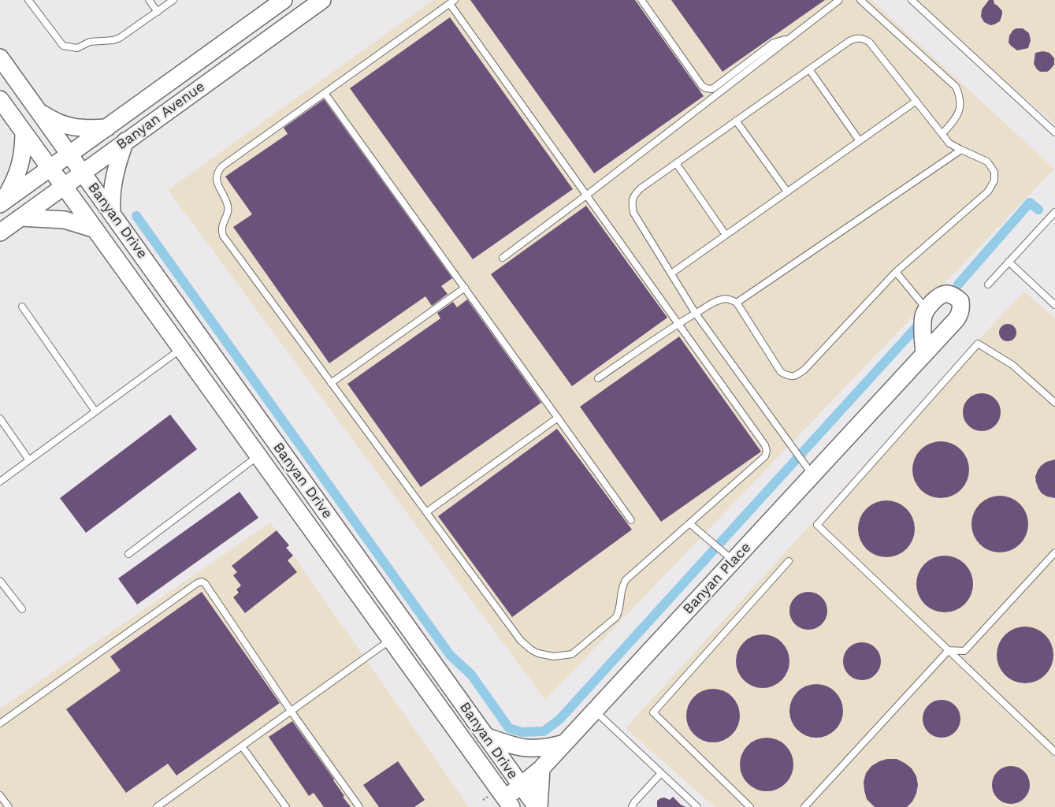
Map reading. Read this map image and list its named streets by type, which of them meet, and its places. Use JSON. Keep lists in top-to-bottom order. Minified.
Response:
{"streets":{"street":["Banyan Avenue","Banyan Drive","Banyan Place"]},"crossings":[["Banyan Avenue","Banyan Drive"],["Banyan Drive","Banyan Place"]]}
